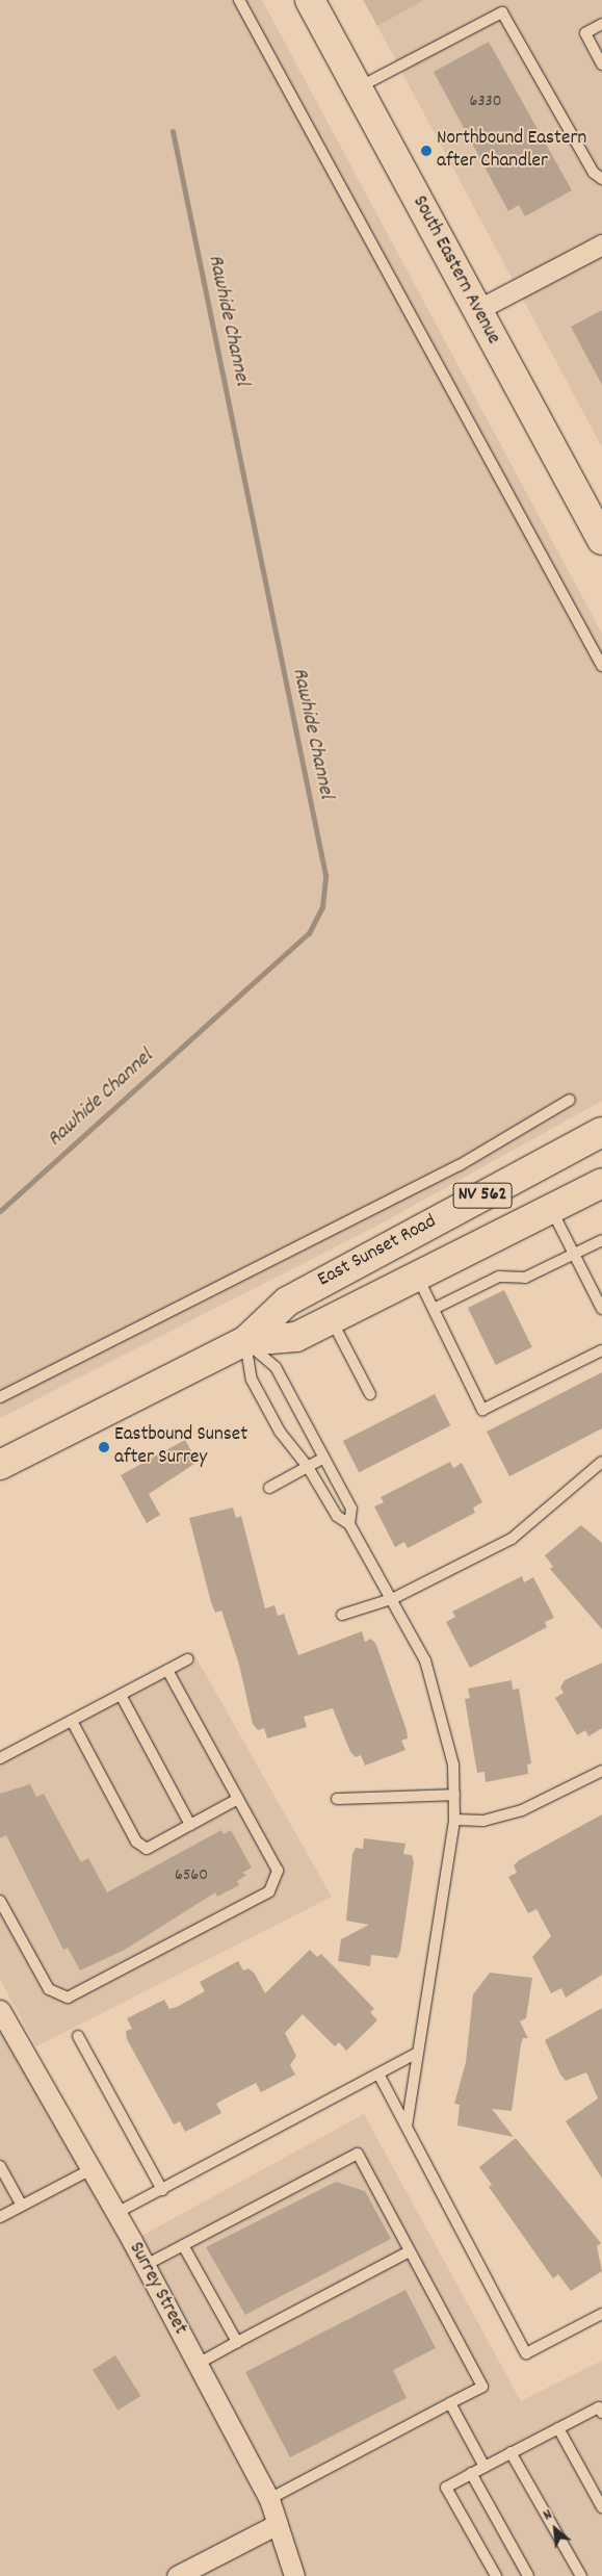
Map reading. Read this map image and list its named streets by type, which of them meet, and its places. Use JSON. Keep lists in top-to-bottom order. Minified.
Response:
{"streets":{"main road":["South Eastern Avenue","NV 562","East Sunset Road"],"street":["Surrey Street"]},"water":["Rawhide Channel"],"places":["Northbound Eastern after Chandler","Eastbound Sunset after Surrey"],"house_numbers":["6330","6560"],"north":"top left"}
